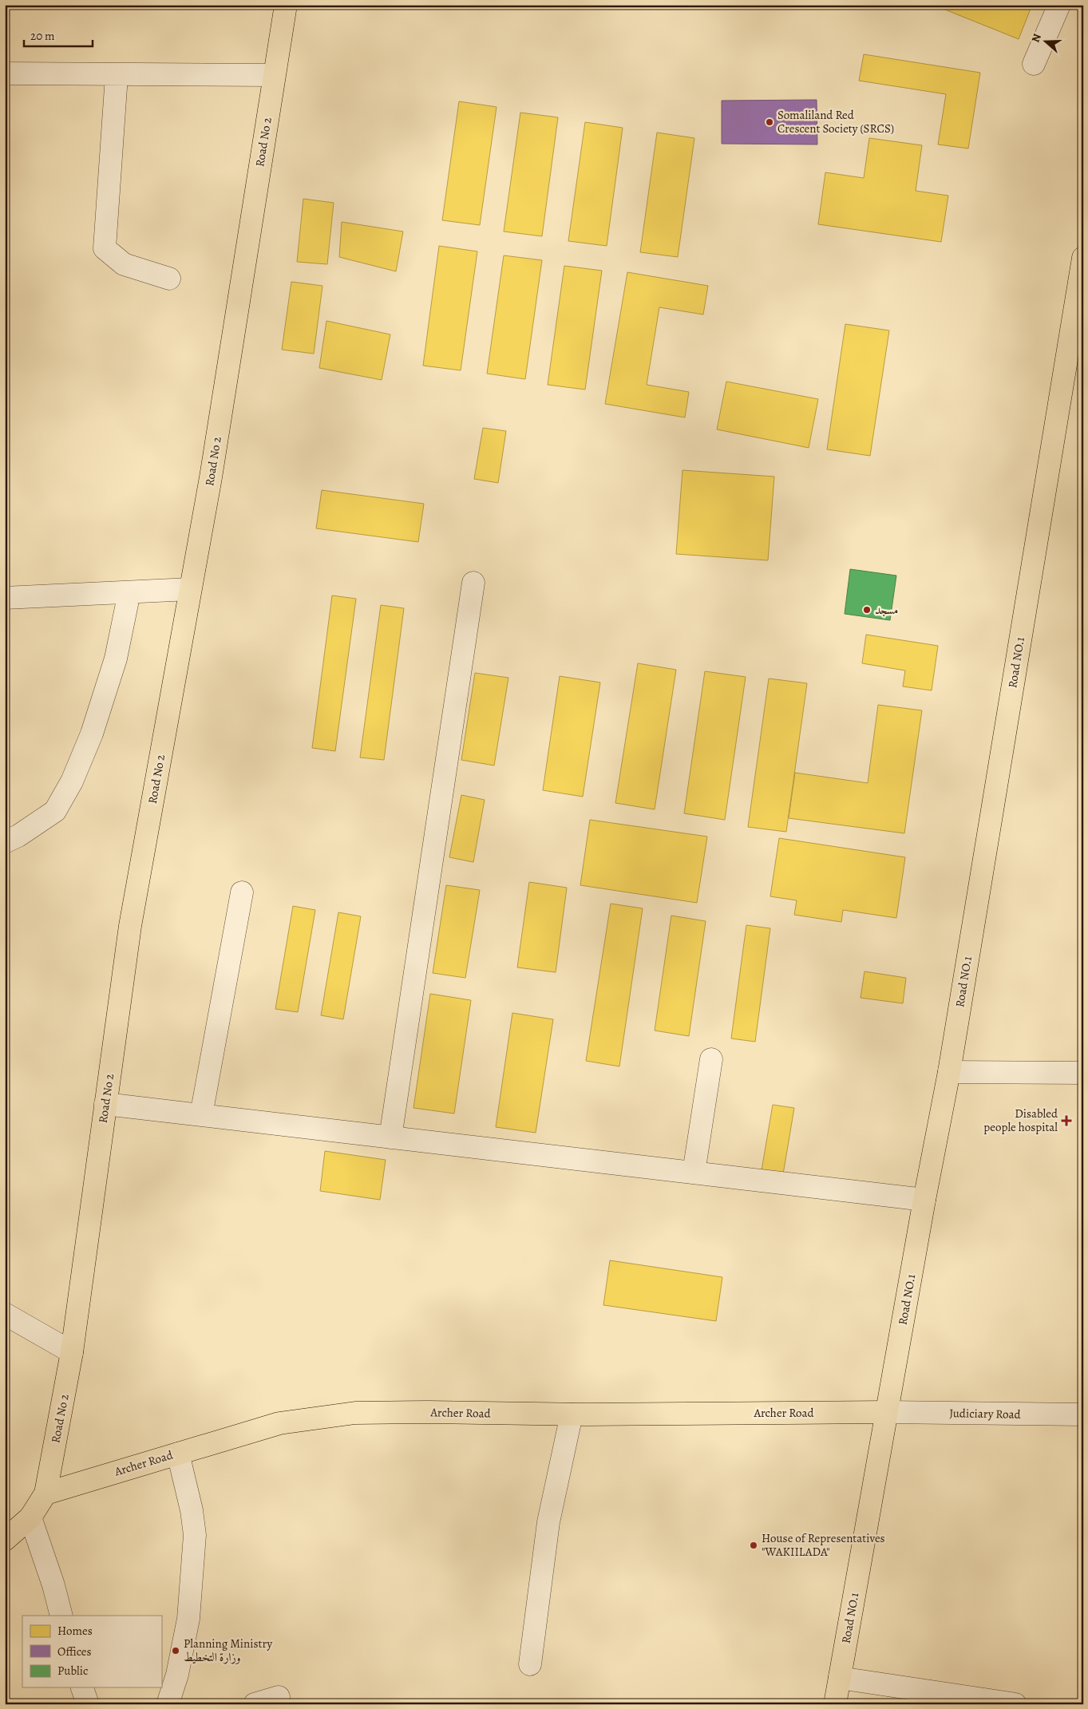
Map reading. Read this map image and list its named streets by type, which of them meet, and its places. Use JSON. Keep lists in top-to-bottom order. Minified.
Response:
{"streets":{"main road":["Road No 2","Road NO.1","Archer Road"],"street":["Judiciary Road"]},"crossings":[["Road No 2","Archer Road"],["Road NO.1","Archer Road"],["Road NO.1","Judiciary Road"],["Archer Road","Judiciary Road"]],"places":{"other":["Somaliland Red Crescent Society (SRCS)","مسجد","House of Representatives \"WAKIILADA\"","Planning Ministry وزارة التخطيط"],"health":["Disabled people hospital"]},"legend":["Homes","Offices","Public"],"scale_bar":"20 m","north":"left"}
